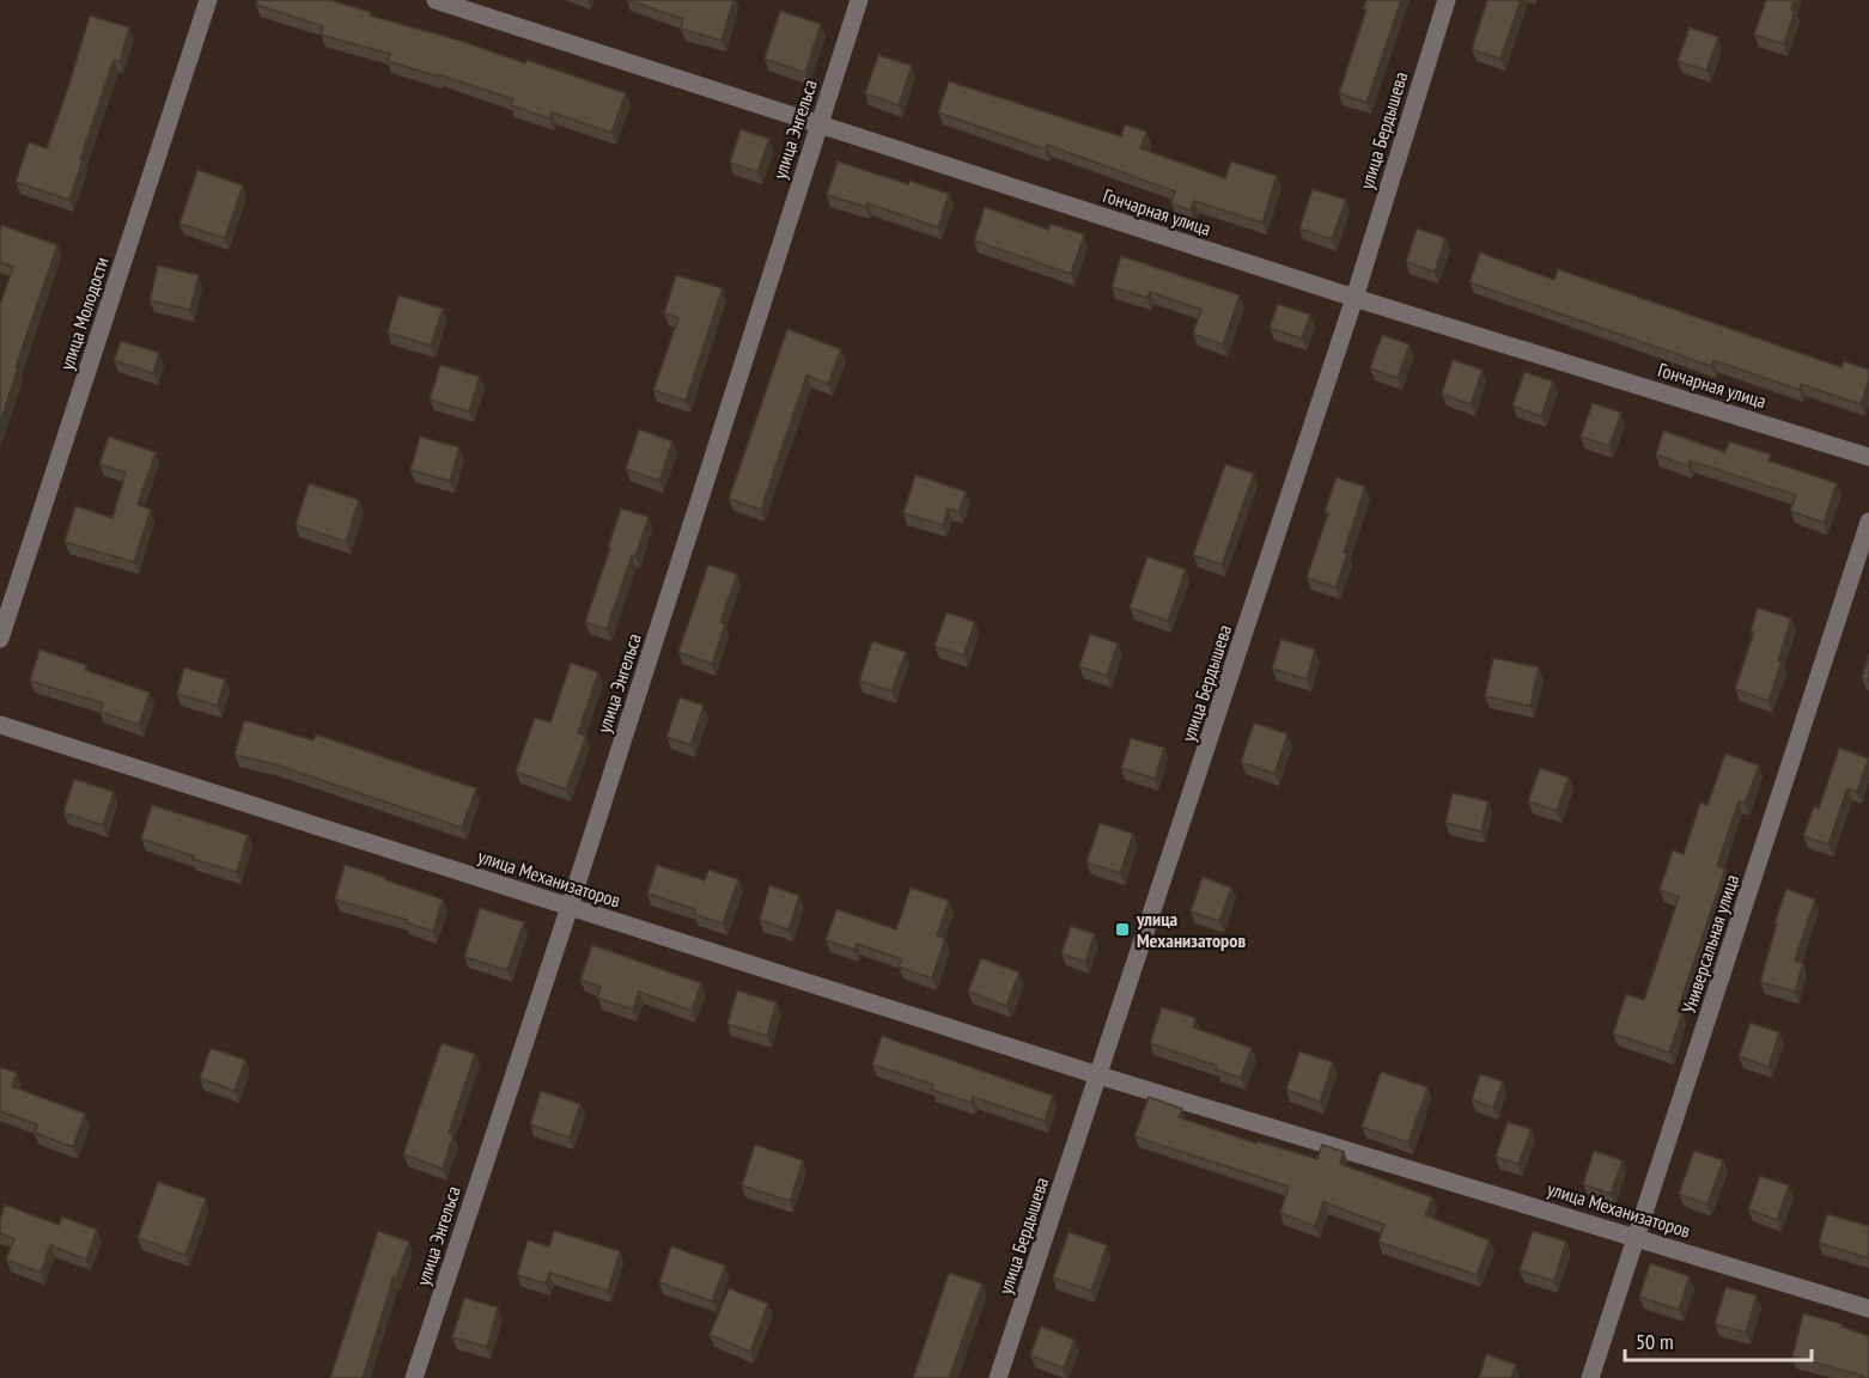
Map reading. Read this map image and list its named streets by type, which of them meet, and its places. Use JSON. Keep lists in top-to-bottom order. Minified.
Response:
{"streets":{"street":["улица Энгельса","улица Бердышева","Гончарная улица","улица Молодости","улица Механизаторов","Универсальная улица"]},"crossings":[["улица Энгельса","Гончарная улица"],["улица Энгельса","улица Механизаторов"],["улица Бердышева","Гончарная улица"],["улица Бердышева","улица Механизаторов"],["улица Механизаторов","Универсальная улица"]],"places":{"transit":["улица Механизаторов"]},"scale_bar":"50 m"}
